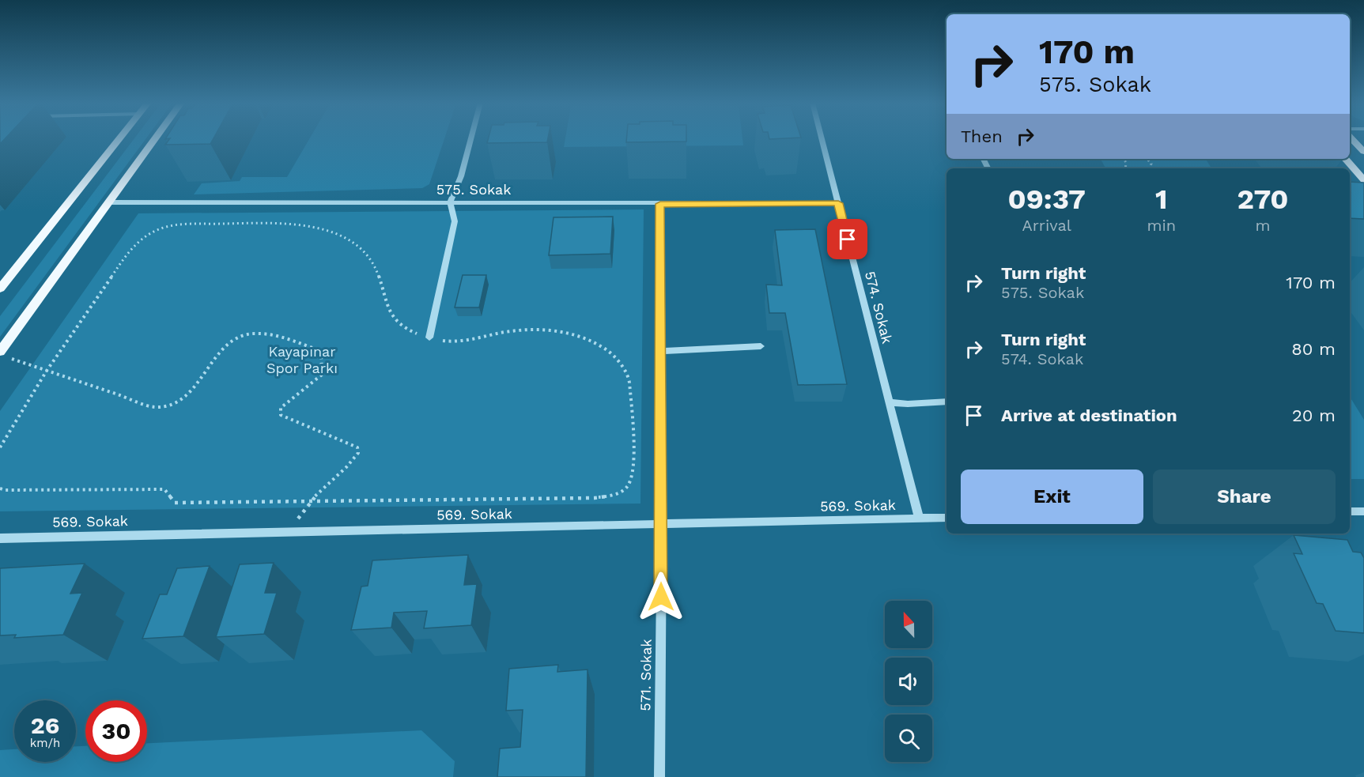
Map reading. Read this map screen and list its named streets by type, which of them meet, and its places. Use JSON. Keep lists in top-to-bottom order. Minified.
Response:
{"streets":{"street":["575. Sokak","574. Sokak","569. Sokak","571. Sokak"]},"crossings":[["575. Sokak","574. Sokak"],["575. Sokak","571. Sokak"],["574. Sokak","569. Sokak"],["569. Sokak","571. Sokak"]],"parks":["Kayapınar Spor Parkı"],"north":"top","page":{"turn":["170 m","575. Sokak"],"then":"Then","eta":["09:37","Arrival","1","min","270","m"],"list":[{"name":"Turn right","note":"575. Sokak","value":"170 m"},{"name":"Turn right","note":"574. Sokak","value":"80 m"},{"name":"Arrive at destination","value":"20 m"}],"buttons":["Exit","Share"],"speed":"26 km/h","limit":"30"}}
